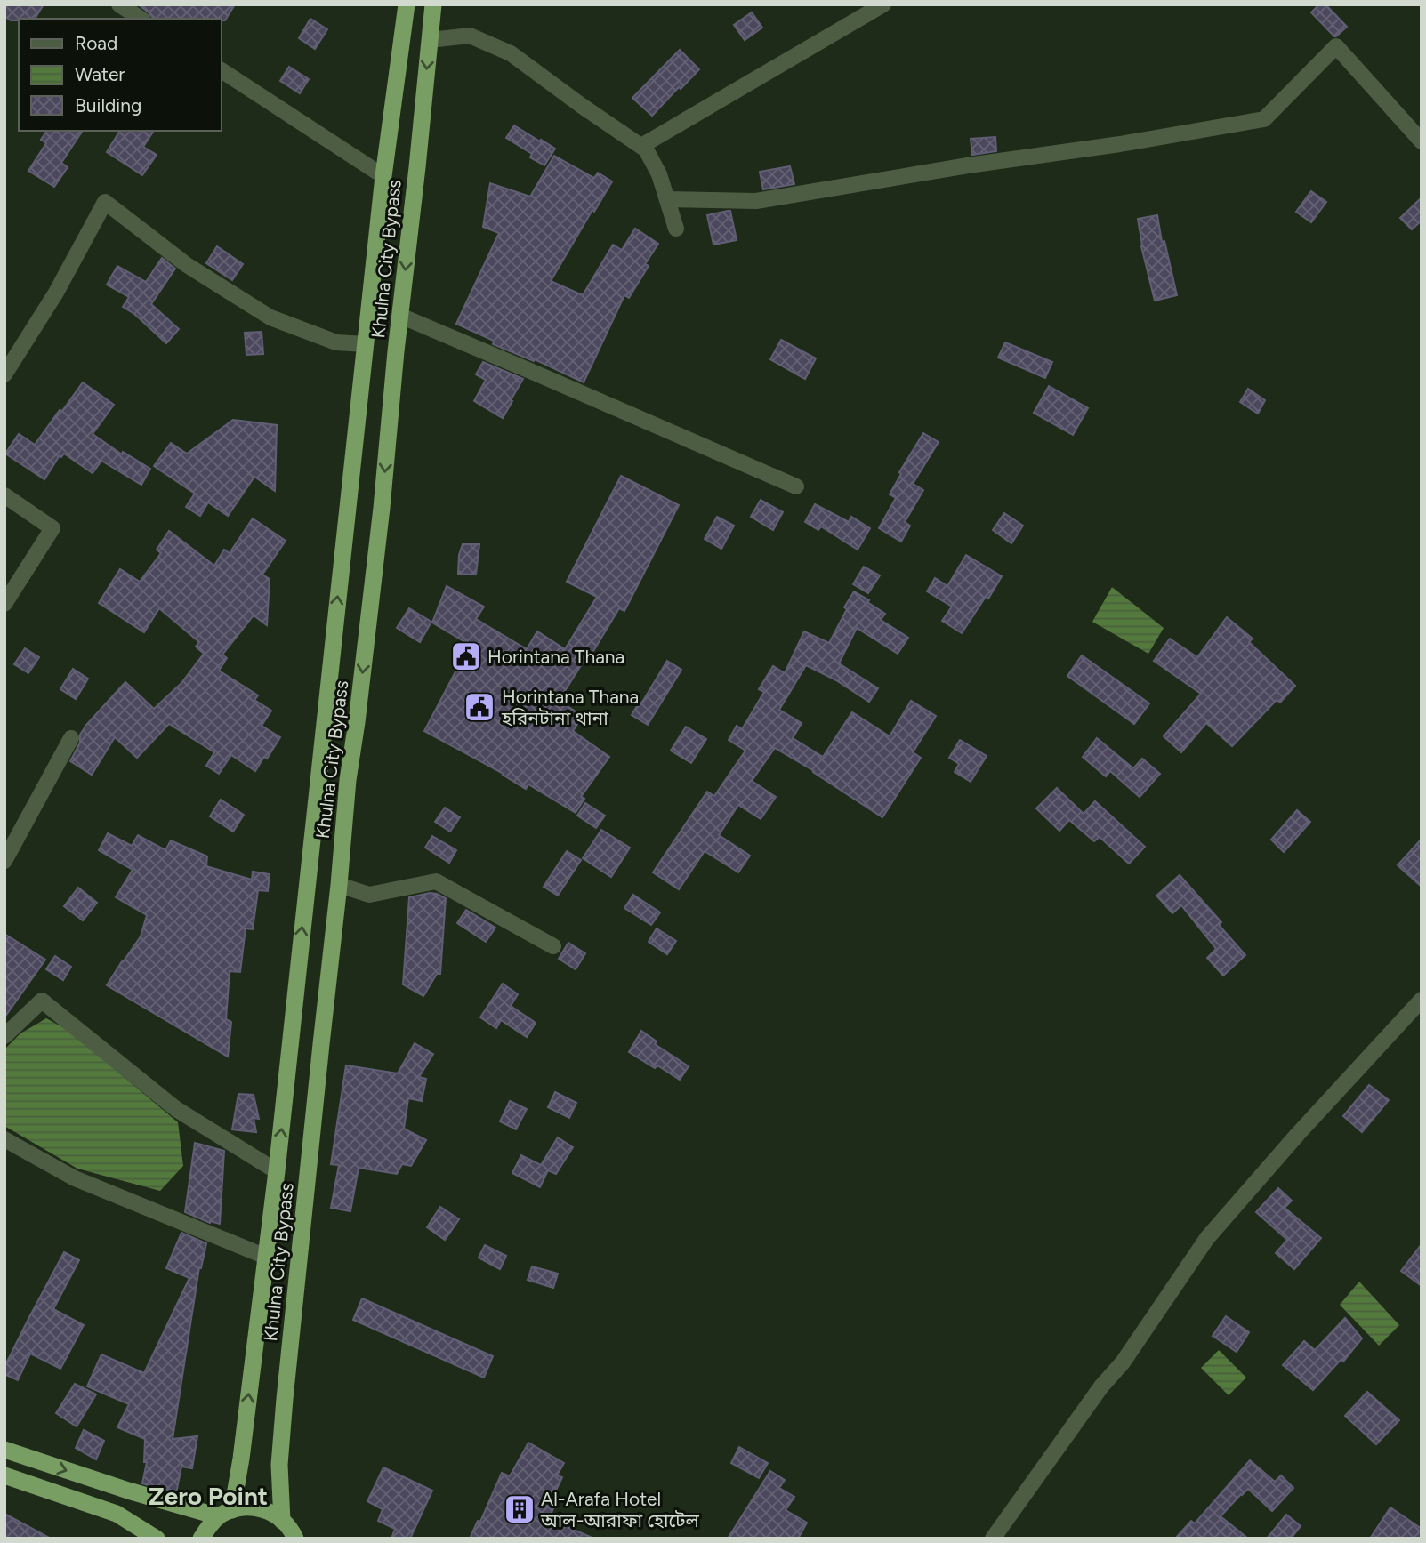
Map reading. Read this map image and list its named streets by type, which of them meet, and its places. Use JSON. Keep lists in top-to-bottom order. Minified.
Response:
{"streets":{"highway":["Khulna City Bypass"]},"districts":["Zero Point"],"places":{"public building":["Horintana Thana","Horintana Thana হরিনটানা থানা"],"building":["Al-Arafa Hotel আল-আরাফা হোটেল"]},"legend":["Road","Water","Building"]}
